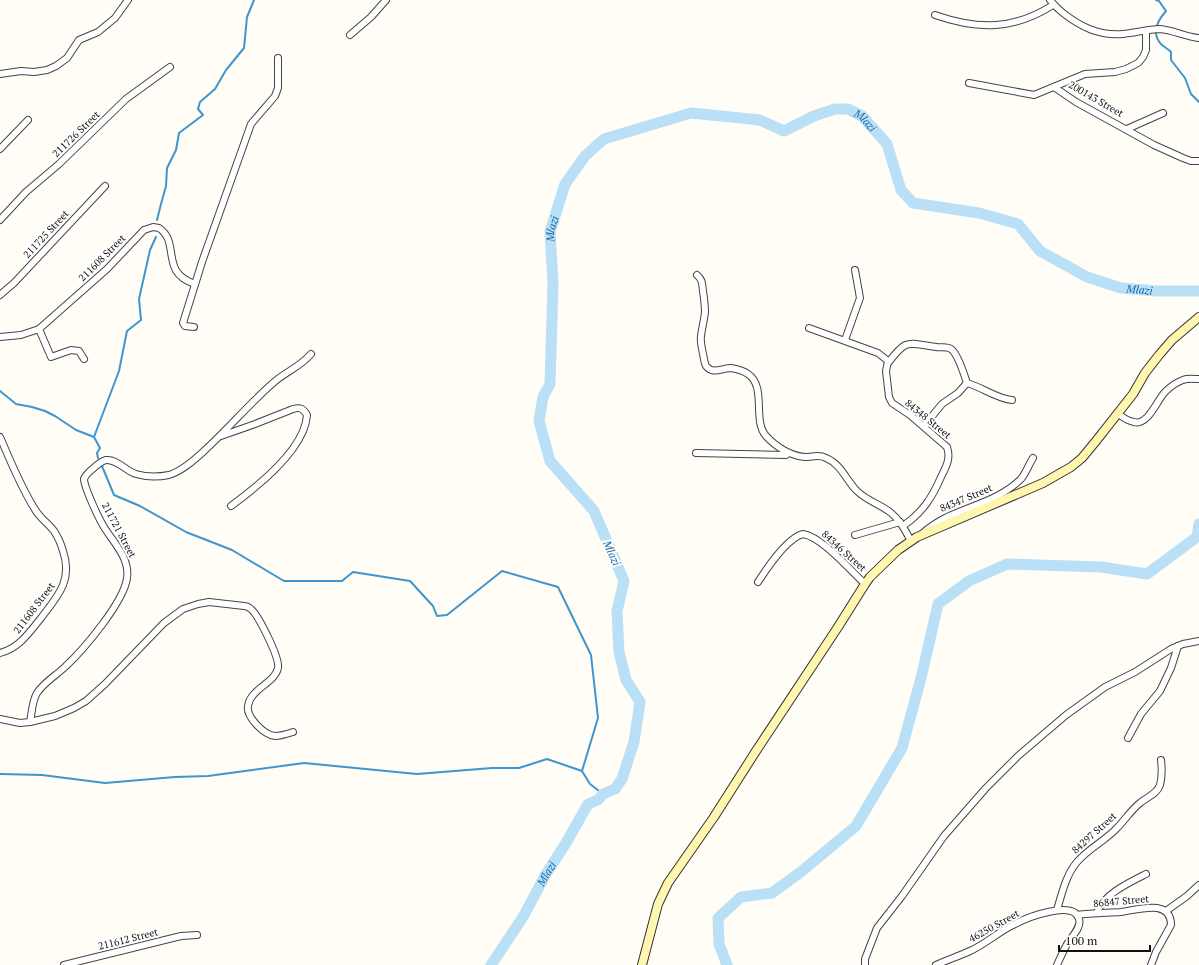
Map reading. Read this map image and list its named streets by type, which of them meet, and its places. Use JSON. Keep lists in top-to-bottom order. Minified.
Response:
{"streets":{"street":["200143 Street","211726 Street","211725 Street","211608 Street","84348 Street","84347 Street","211721 Street","84346 Street","84297 Street","86847 Street","46250 Street","211612 Street"]},"crossings":[["84297 Street","46250 Street"],["86847 Street","46250 Street"]],"water":["Mlazi"],"scale_bar":"100 m"}
